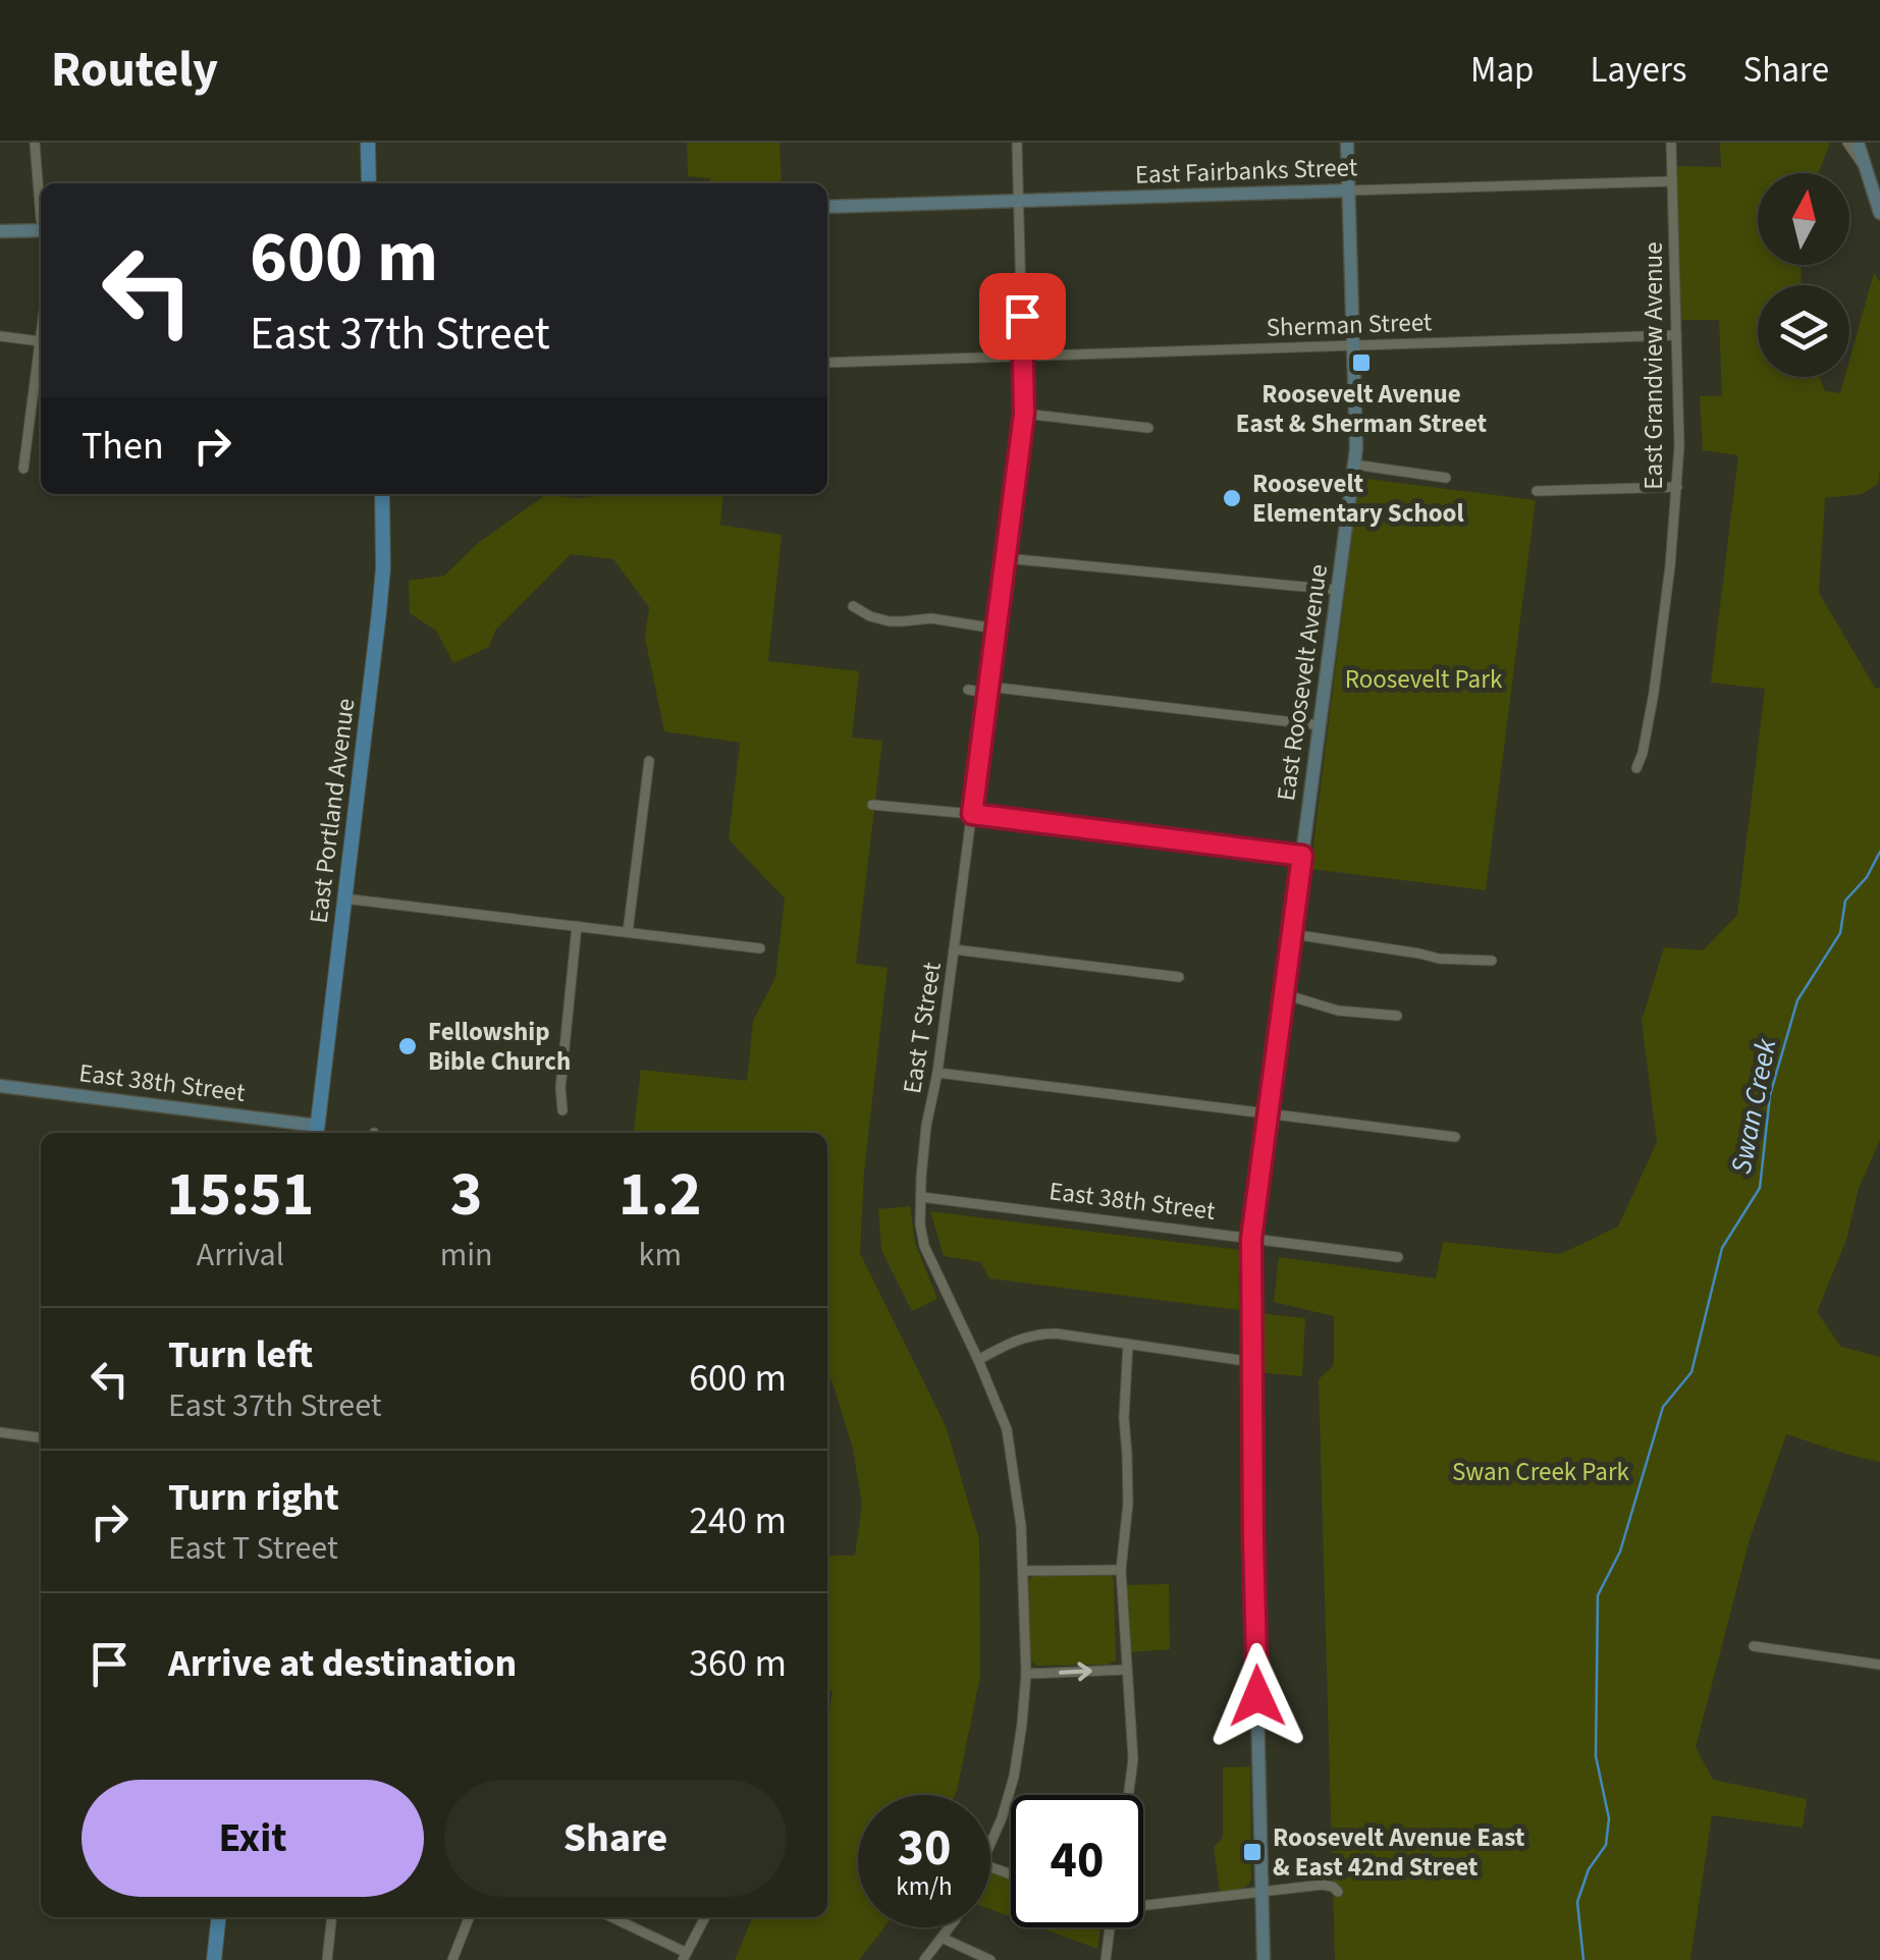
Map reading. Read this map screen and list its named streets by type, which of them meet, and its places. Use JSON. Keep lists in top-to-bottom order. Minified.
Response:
{"streets":{"main road":["East Portland Avenue"],"street":["East Fairbanks Street","Sherman Street","East Grandview Avenue","East Roosevelt Avenue","East T Street","East 38th Street"]},"crossings":[["East Fairbanks Street","East Grandview Avenue"],["East Fairbanks Street","East Roosevelt Avenue"],["East Fairbanks Street","East T Street"],["Sherman Street","East Grandview Avenue"],["Sherman Street","East Roosevelt Avenue"],["Sherman Street","East T Street"],["East Roosevelt Avenue","East 38th Street"],["East Portland Avenue","East 38th Street"],["East T Street","East 38th Street"]],"water":["Swan Creek"],"parks":["Roosevelt Park","Swan Creek Park"],"places":{"transit":["Roosevelt Avenue East & Sherman Street","Roosevelt Avenue East & East 42nd Street"],"other":["Roosevelt Elementary School","Fellowship Bible Church"]},"north":"top","page":{"header":"Routely","nav":["Map","Layers","Share"],"turn":["600 m","East 37th Street"],"then":"Then","eta":["15:51","Arrival","3","min","1.2","km"],"list":[{"name":"Turn left","note":"East 37th Street","value":"600 m"},{"name":"Turn right","note":"East T Street","value":"240 m"},{"name":"Arrive at destination","value":"360 m"}],"buttons":["Exit","Share"],"speed":"30 km/h","limit":"40"}}
